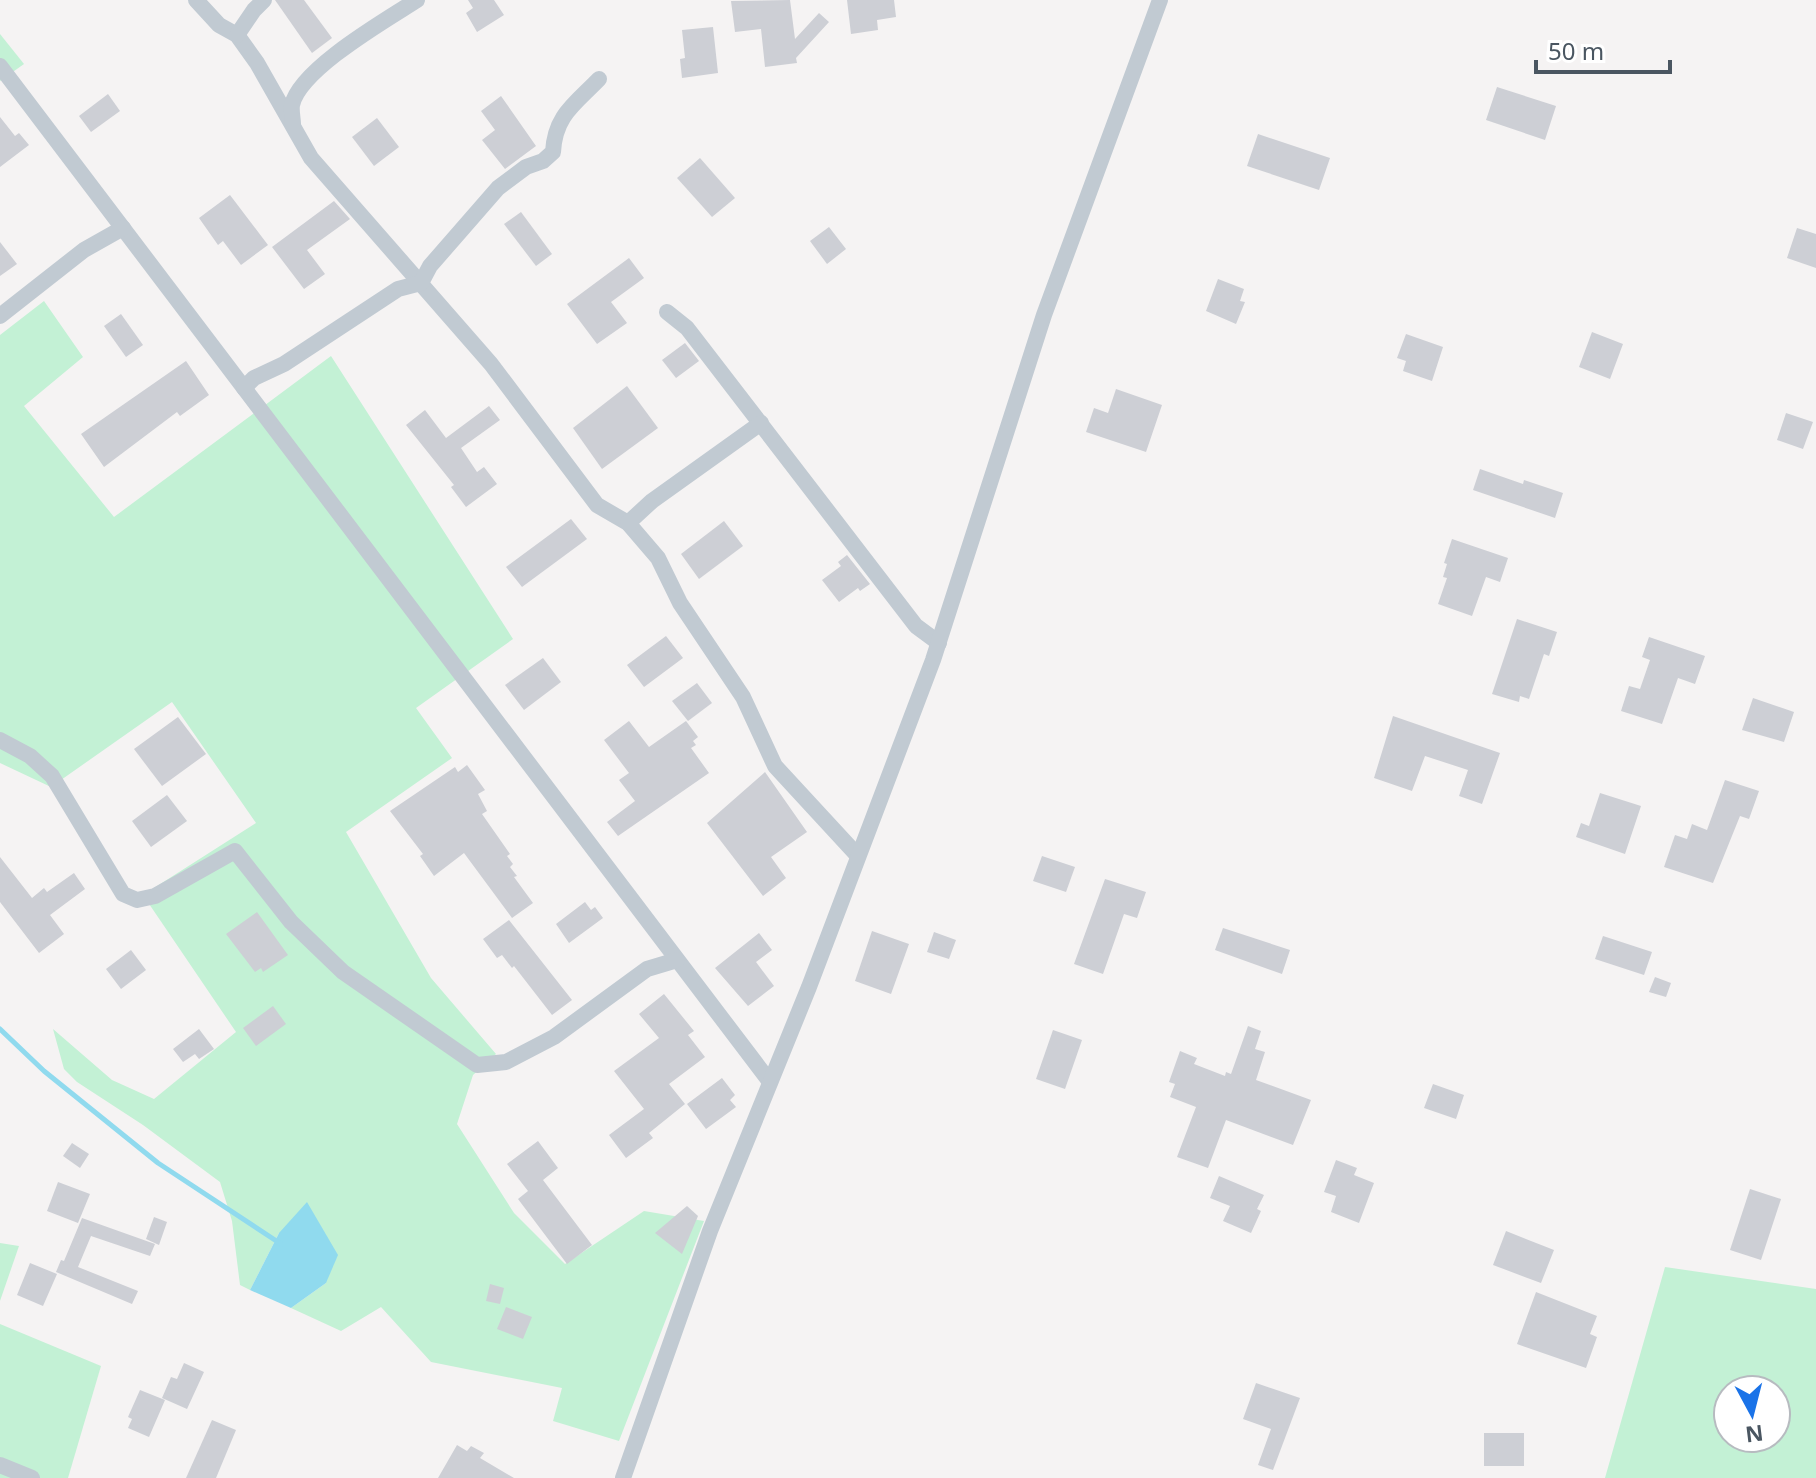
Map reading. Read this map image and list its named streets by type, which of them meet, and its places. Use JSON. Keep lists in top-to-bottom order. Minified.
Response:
{"scale_bar":"50 m","north":"bottom"}
